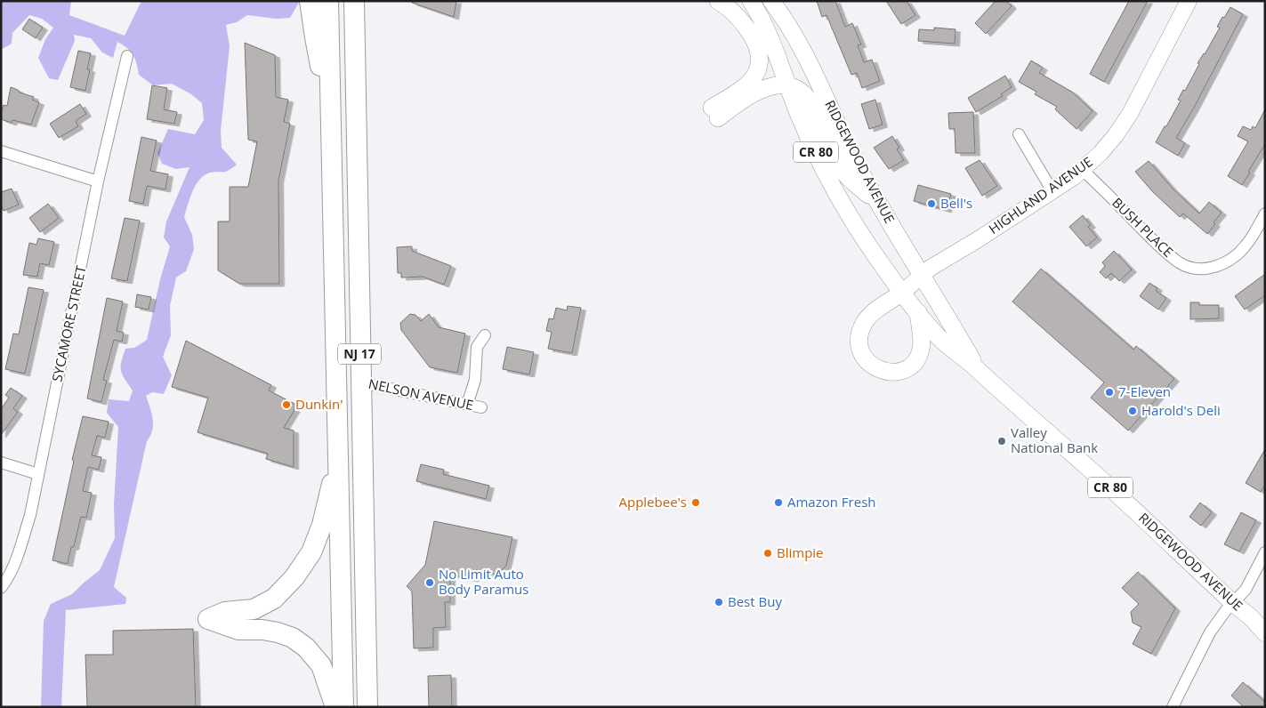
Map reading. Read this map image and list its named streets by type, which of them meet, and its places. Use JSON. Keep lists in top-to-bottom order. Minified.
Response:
{"streets":{"highway":["NJ 17"],"main road":["CR 80","RIDGEWOOD AVENUE"],"street":["HIGHLAND AVENUE","BUSH PLACE","SYCAMORE STREET","NELSON AVENUE"]},"crossings":[["RIDGEWOOD AVENUE","HIGHLAND AVENUE"],["HIGHLAND AVENUE","BUSH PLACE"],["NJ 17","NELSON AVENUE"]],"places":["Bell's","7-Eleven","Dunkin'","Harold's Deli","Valley National Bank","Applebee's","Amazon Fresh","Blimpie","No Limit Auto Body Paramus","Best Buy"]}
